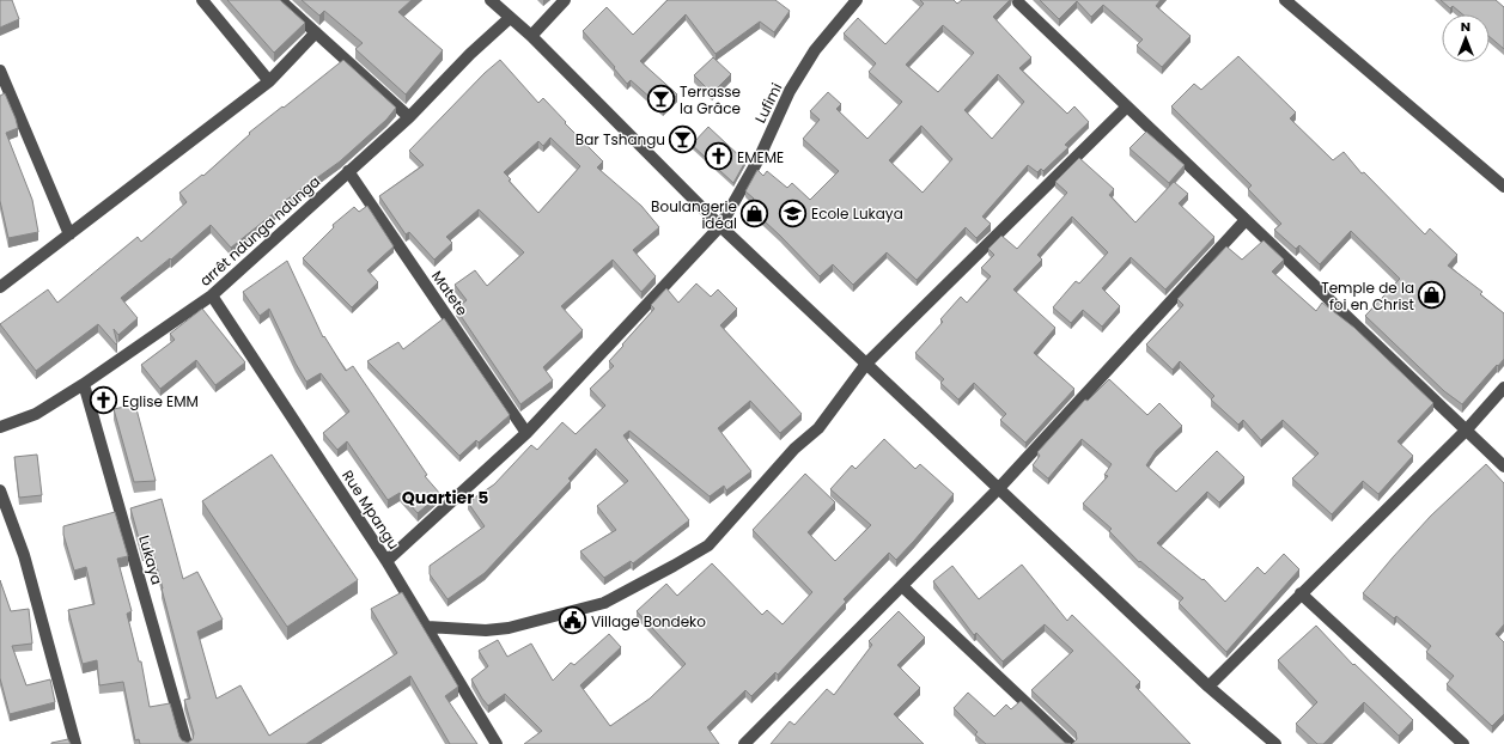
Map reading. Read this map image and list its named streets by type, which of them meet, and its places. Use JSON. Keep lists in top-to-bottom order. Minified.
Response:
{"streets":{"street":["Lufimi","arrêt ndunga ndunga","Matete","Rue Mpangu","Lukaya"]},"crossings":[["Lufimi","Matete"],["Lufimi","Rue Mpangu"],["arrêt ndunga ndunga","Matete"],["arrêt ndunga ndunga","Rue Mpangu"],["arrêt ndunga ndunga","Lukaya"]],"districts":["Quartier 5"],"places":{"bar":["Terrasse la Grâce","Bar Tshangu"],"church":["EMEME","Eglise EMM"],"school or university":["Ecole Lukaya"],"shop":["Boulangerie idéal","Temple de la foi en Christ"],"public building":["Village Bondeko"]},"north":"top"}
